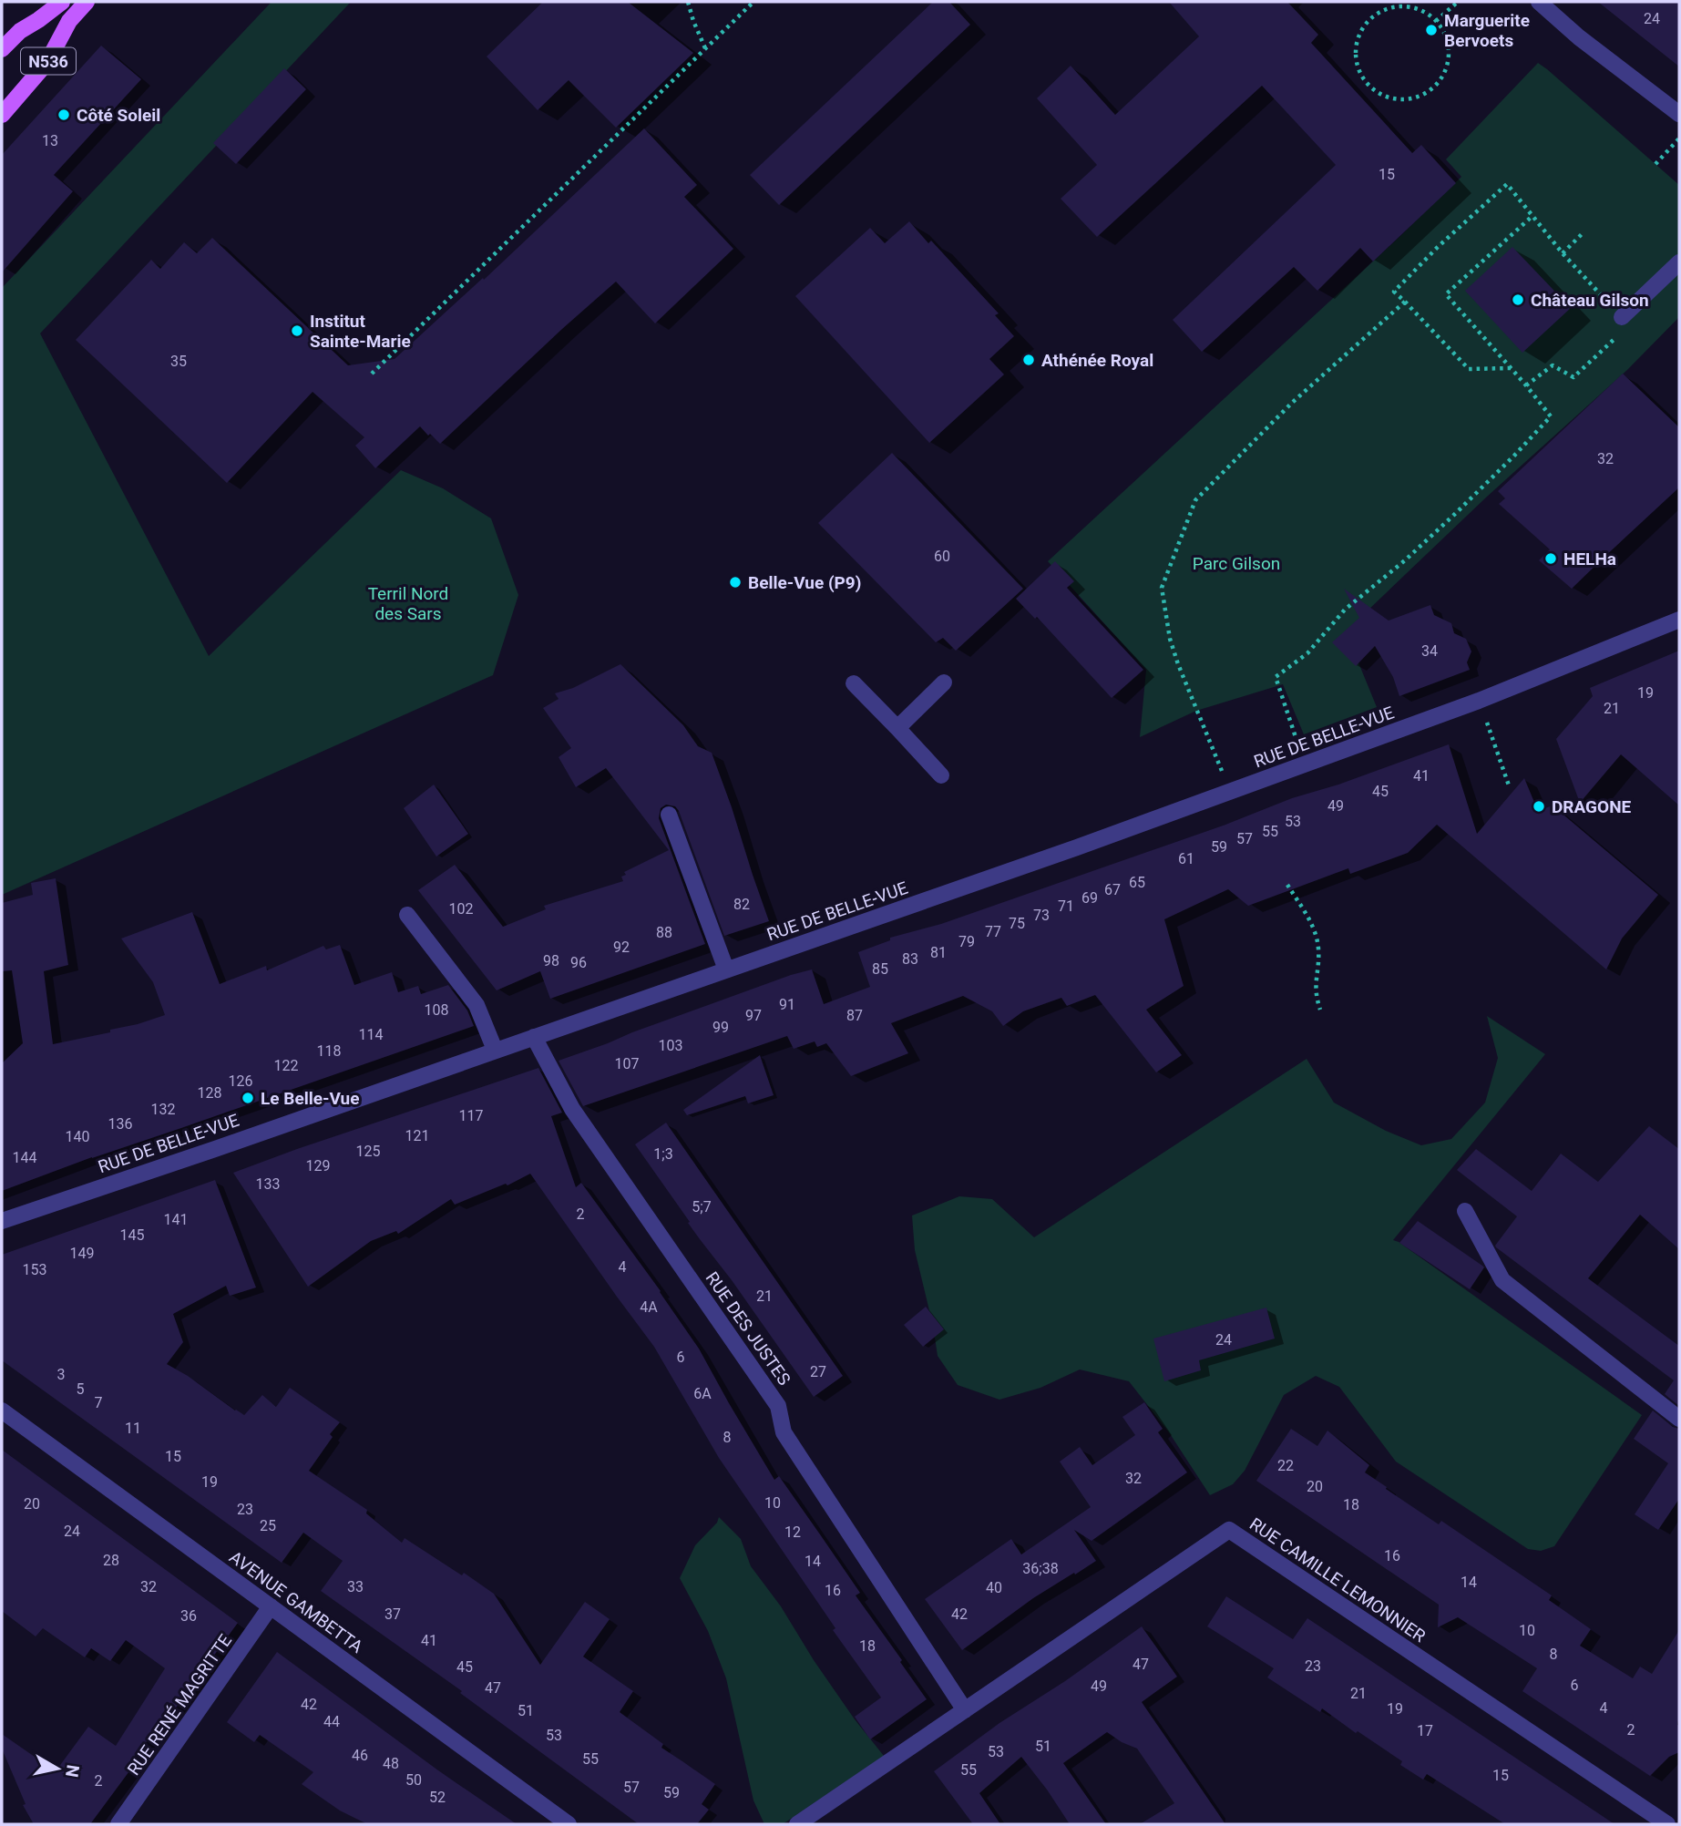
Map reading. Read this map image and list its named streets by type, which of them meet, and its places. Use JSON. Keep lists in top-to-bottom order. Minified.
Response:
{"streets":{"main road":["N536"],"street":["RUE DE BELLE-VUE","RUE DES JUSTES","RUE CAMILLE LEMONNIER","AVENUE GAMBETTA","RUE RENÉ MAGRITTE"]},"crossings":[["RUE DE BELLE-VUE","RUE DES JUSTES"],["RUE DES JUSTES","RUE CAMILLE LEMONNIER"],["AVENUE GAMBETTA","RUE RENÉ MAGRITTE"]],"parks":["Parc Gilson","Terril Nord des Sars"],"places":["Marguerite Bervoets","Côté Soleil","Château Gilson","Institut Sainte-Marie","Athénée Royal","HELHa","Belle-Vue (P9)","DRAGONE","Le Belle-Vue"],"house_numbers":["24","13","15","35","32","60","34","19","21","41","45","49","53","55","57","59","61","65","67","69","82","71","102","73","75","77","88","79","92","81","83","98","96","85","91","108","97","87","99","114","103","118","107","122","126","128","132","117","136","121","140","125","1;3","144","129","133","5;7","2","141","145","149","4","153","21","4A","24","6","27","3","5","6A","7","11","8","15","22","32","19","20","10","20","18","23","25","24","12","16","28","14","36;38","14","32","33","40","16","37","42","36","10","41","18","8","47","23","45","6","49","47","21","42","4","19","51","44","2","17","53","51","53","46","55","48","55","15","50","2","57","59","52"],"north":"right"}
